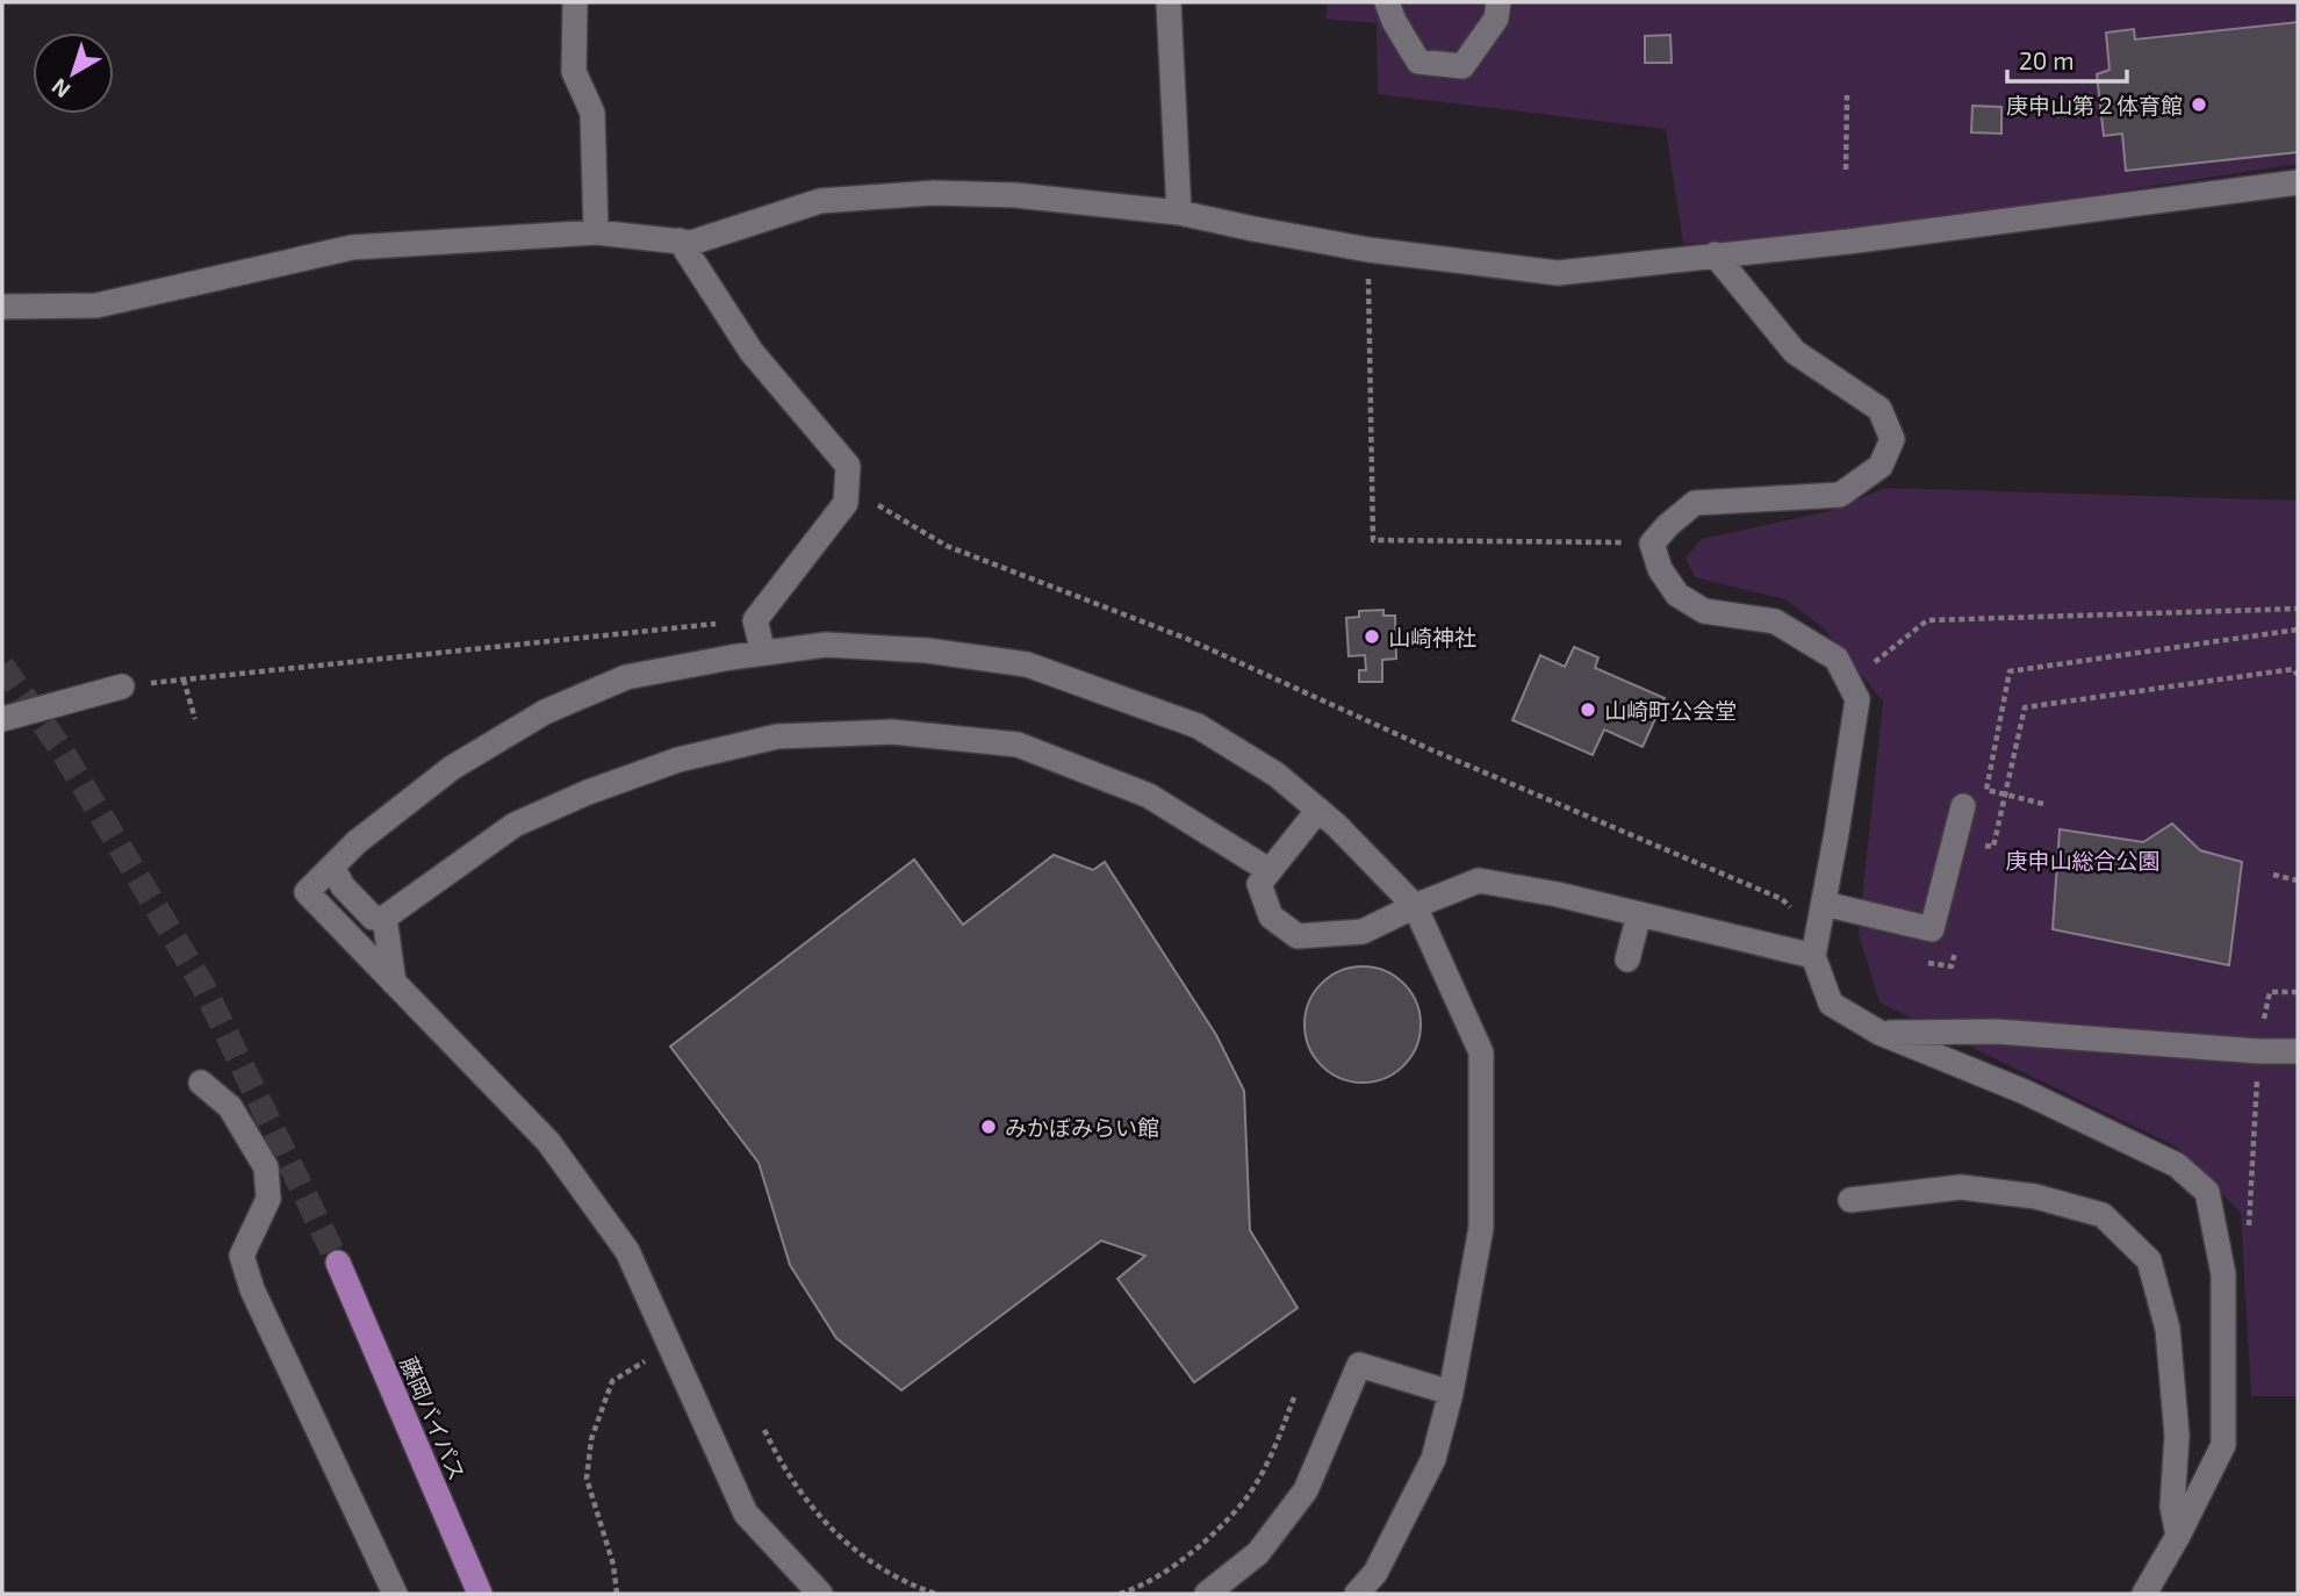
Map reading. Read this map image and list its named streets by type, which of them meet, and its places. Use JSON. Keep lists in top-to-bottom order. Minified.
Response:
{"streets":{"highway":["藤岡バイパス"]},"parks":["庚申山総合公園"],"places":["庚申山第２体育館","山崎神社","山崎町公会堂","みかぼみらい館"],"scale_bar":"20 m","north":"bottom left"}
